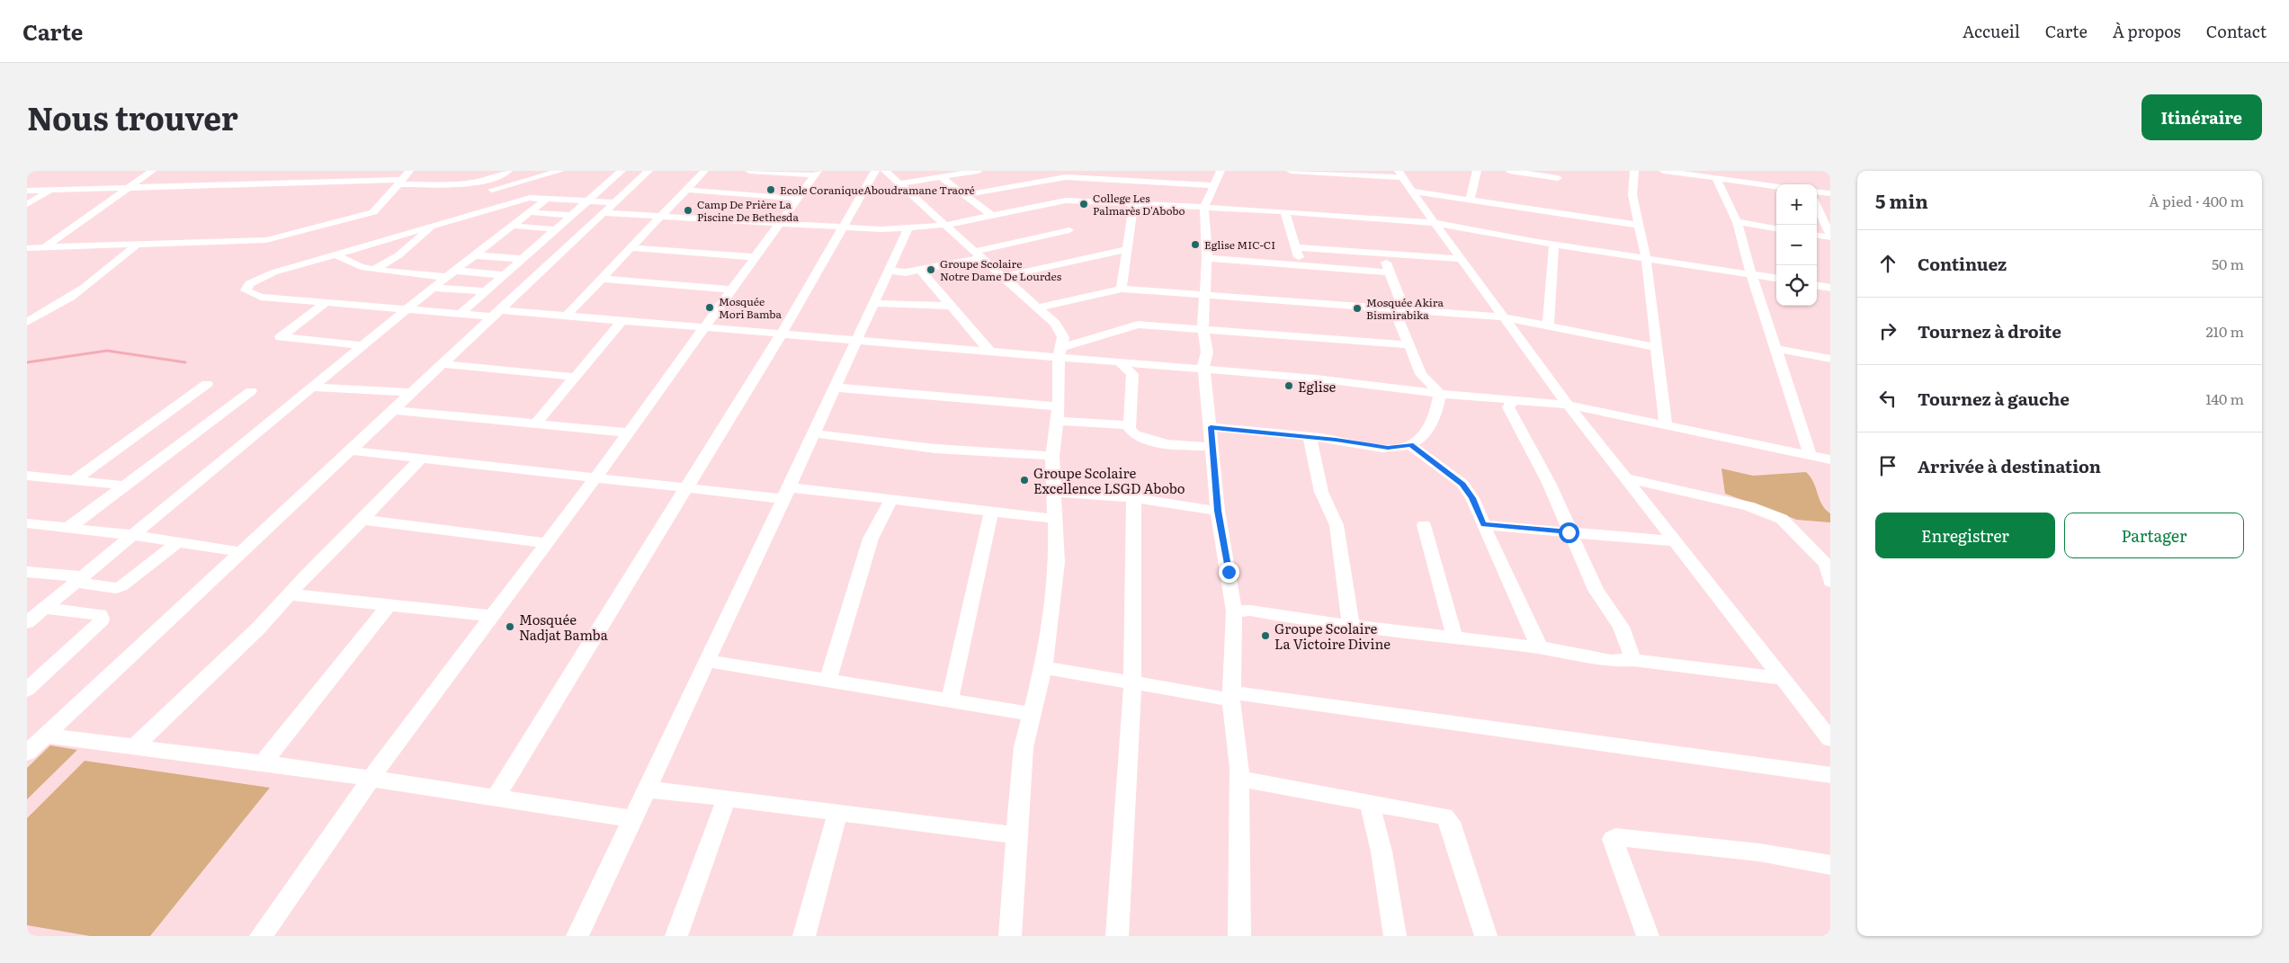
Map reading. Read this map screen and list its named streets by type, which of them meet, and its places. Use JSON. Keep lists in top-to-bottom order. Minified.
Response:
{"places":["Ecole CoraniqueAboudramane Traoré","College Les Palmarès D'Abobo","Camp De Prière La Piscine De Bethesda","Eglise MIC-CI","Groupe Scolaire Notre Dame De Lourdes","Mosquée Mori Bamba","Mosquée Akira Bismirabika","Eglise","Groupe Scolaire Excellence LSGD Abobo","Mosquée Nadjat Bamba","Groupe Scolaire La Victoire Divine"],"page":{"header":"Carte","nav":["Accueil","Carte","À propos","Contact"],"title":"Nous trouver","buttons":["Itinéraire",["Enregistrer","Partager"]],"heading":["5 min","À pied · 400 m"],"map_buttons":["+","−"],"list":[["Continuez","50 m"],["Tournez à droite","210 m"],["Tournez à gauche","140 m"],"Arrivée à destination"]}}
